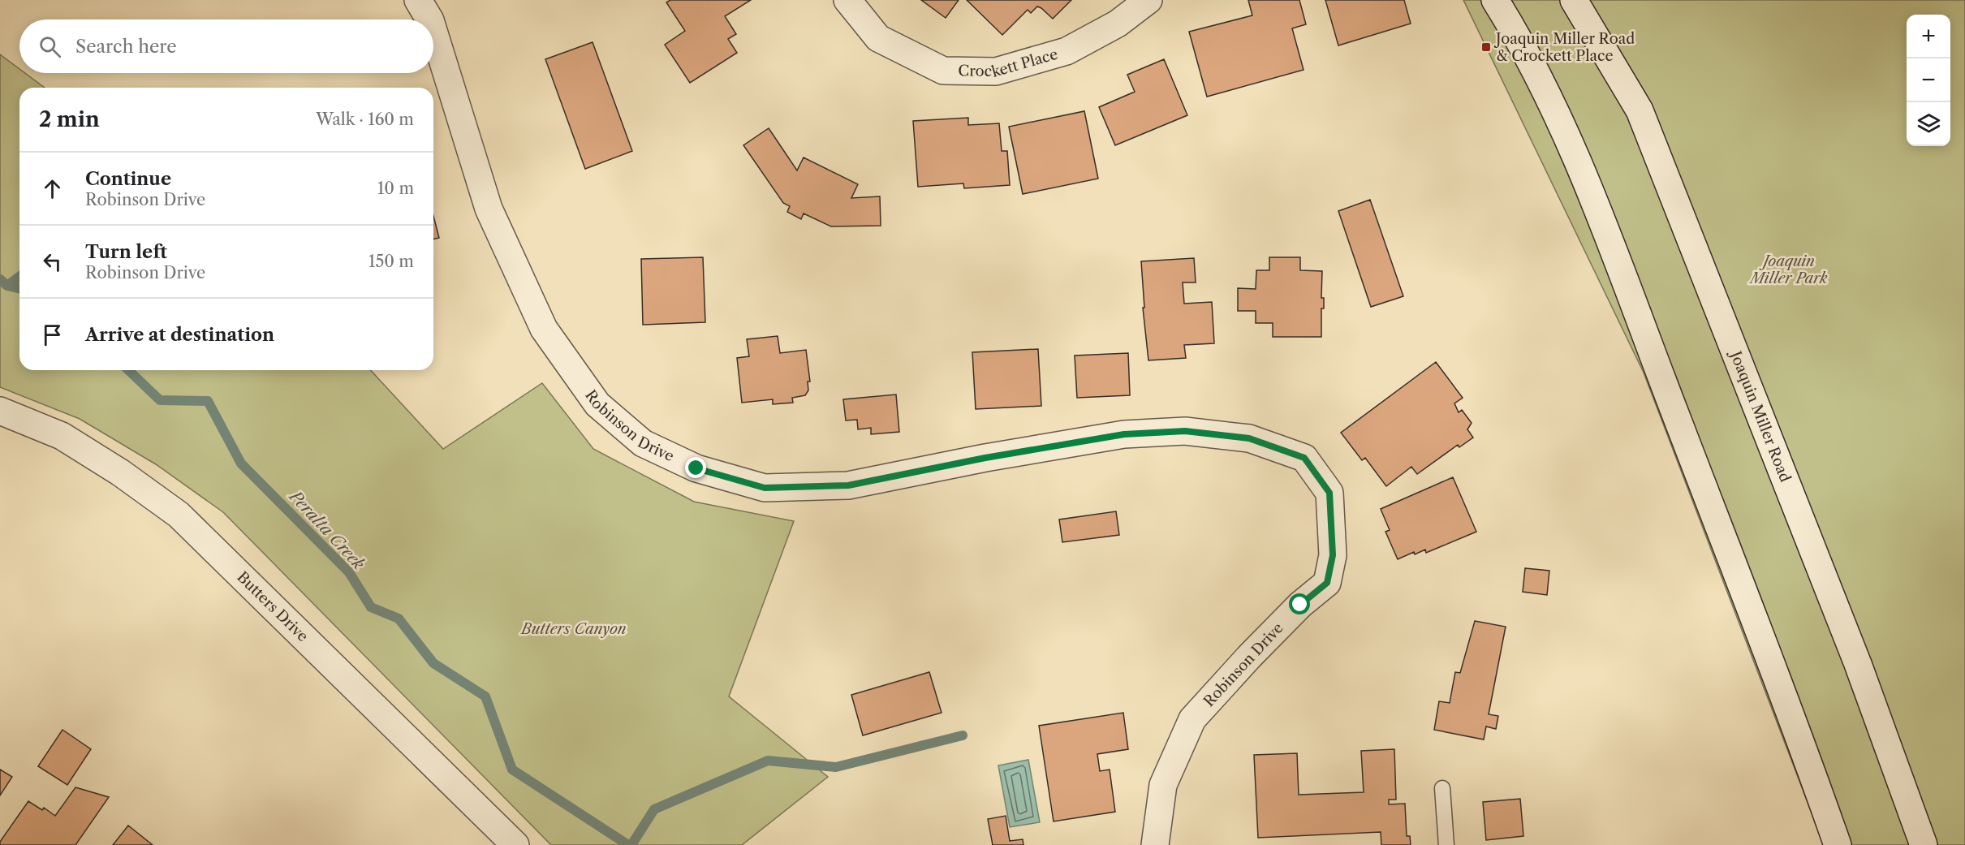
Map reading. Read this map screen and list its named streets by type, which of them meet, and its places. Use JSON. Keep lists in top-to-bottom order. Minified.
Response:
{"streets":{"street":["Crockett Place","Joaquin Miller Road","Robinson Drive","Butters Drive"]},"water":["Peralta Creek"],"parks":["Joaquin Miller Park","Butters Canyon"],"places":{"transit":["Joaquin Miller Road & Crockett Place"]},"page":{"map_buttons":["+","−"],"search":"Search here","heading":["2 min","Walk · 160 m"],"list":[["Continue","Robinson Drive","10 m"],["Turn left","Robinson Drive","150 m"],"Arrive at destination"]}}
